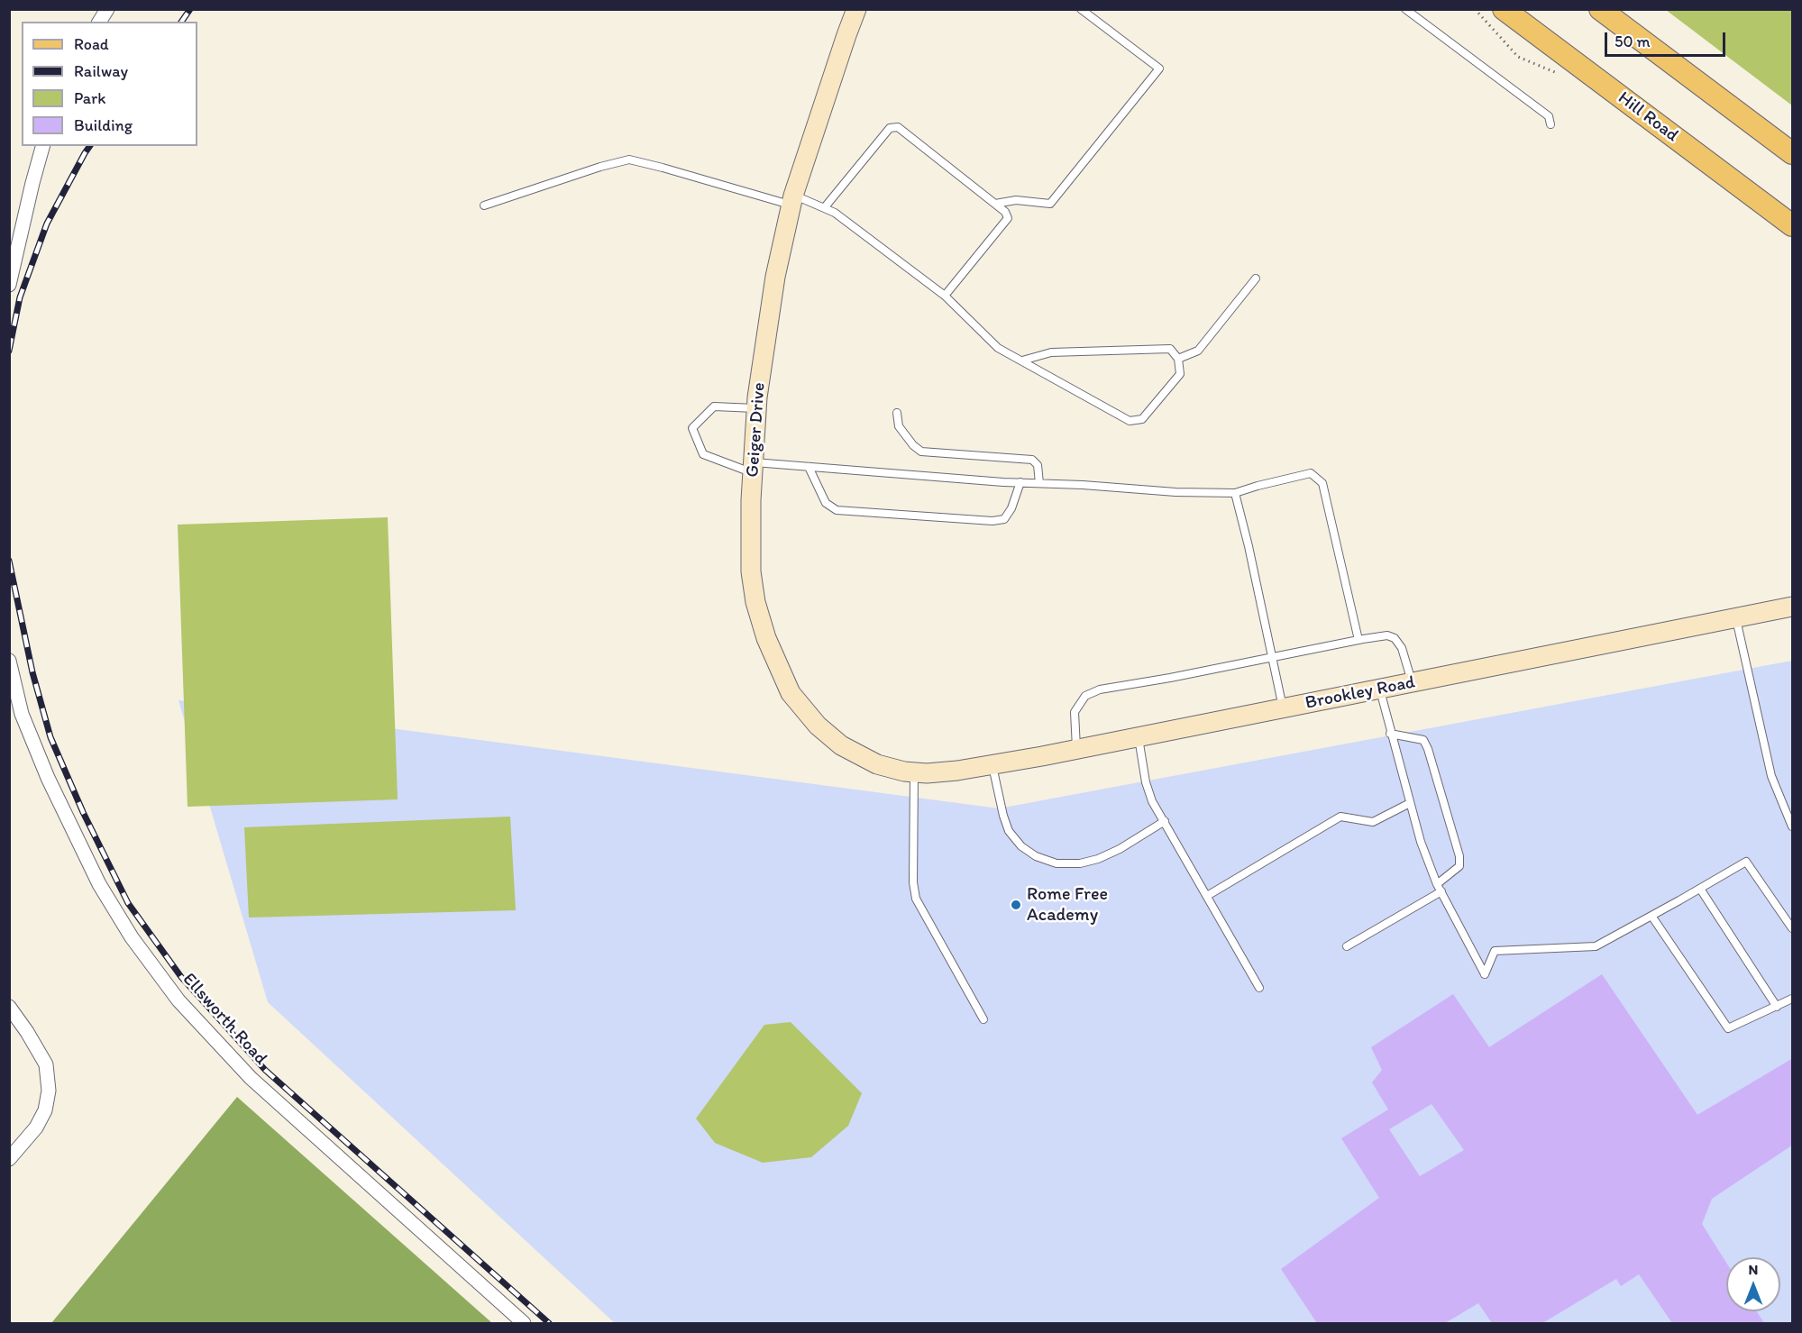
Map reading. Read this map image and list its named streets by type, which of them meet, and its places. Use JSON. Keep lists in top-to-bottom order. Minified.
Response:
{"streets":{"main road":["Hill Road"],"street":["Geiger Drive","Brookley Road","Ellsworth Road"]},"crossings":[["Geiger Drive","Brookley Road"]],"places":["Rome Free Academy"],"legend":["Road","Railway","Park","Building"],"scale_bar":"50 m","north":"top"}
